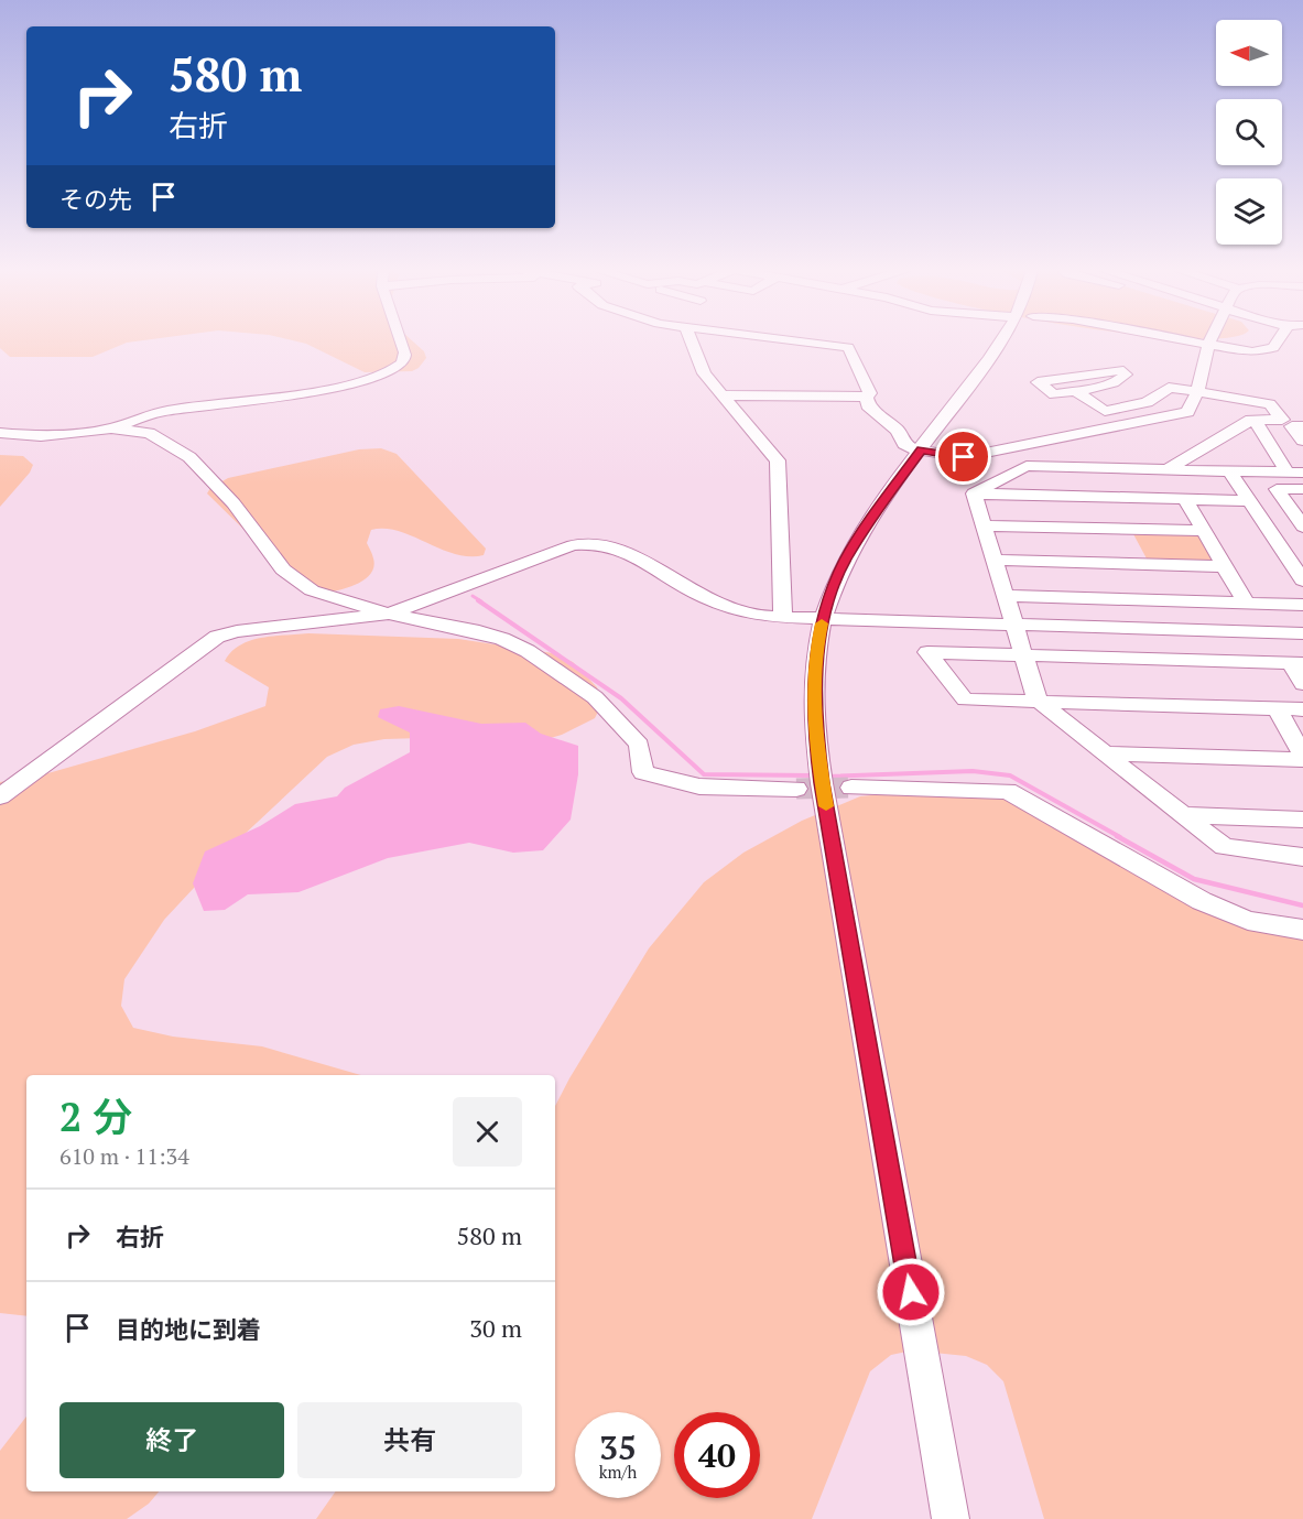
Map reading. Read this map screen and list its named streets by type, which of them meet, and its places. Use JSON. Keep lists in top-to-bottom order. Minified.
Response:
{"north":"left","page":{"turn":["580 m","右折"],"then":"その先","heading":["2 分","610 m · 11:34"],"list":[{"name":"右折","value":"580 m"},{"name":"目的地に到着","value":"30 m"}],"buttons":["終了","共有"],"speed":"35 km/h","limit":"40"}}
